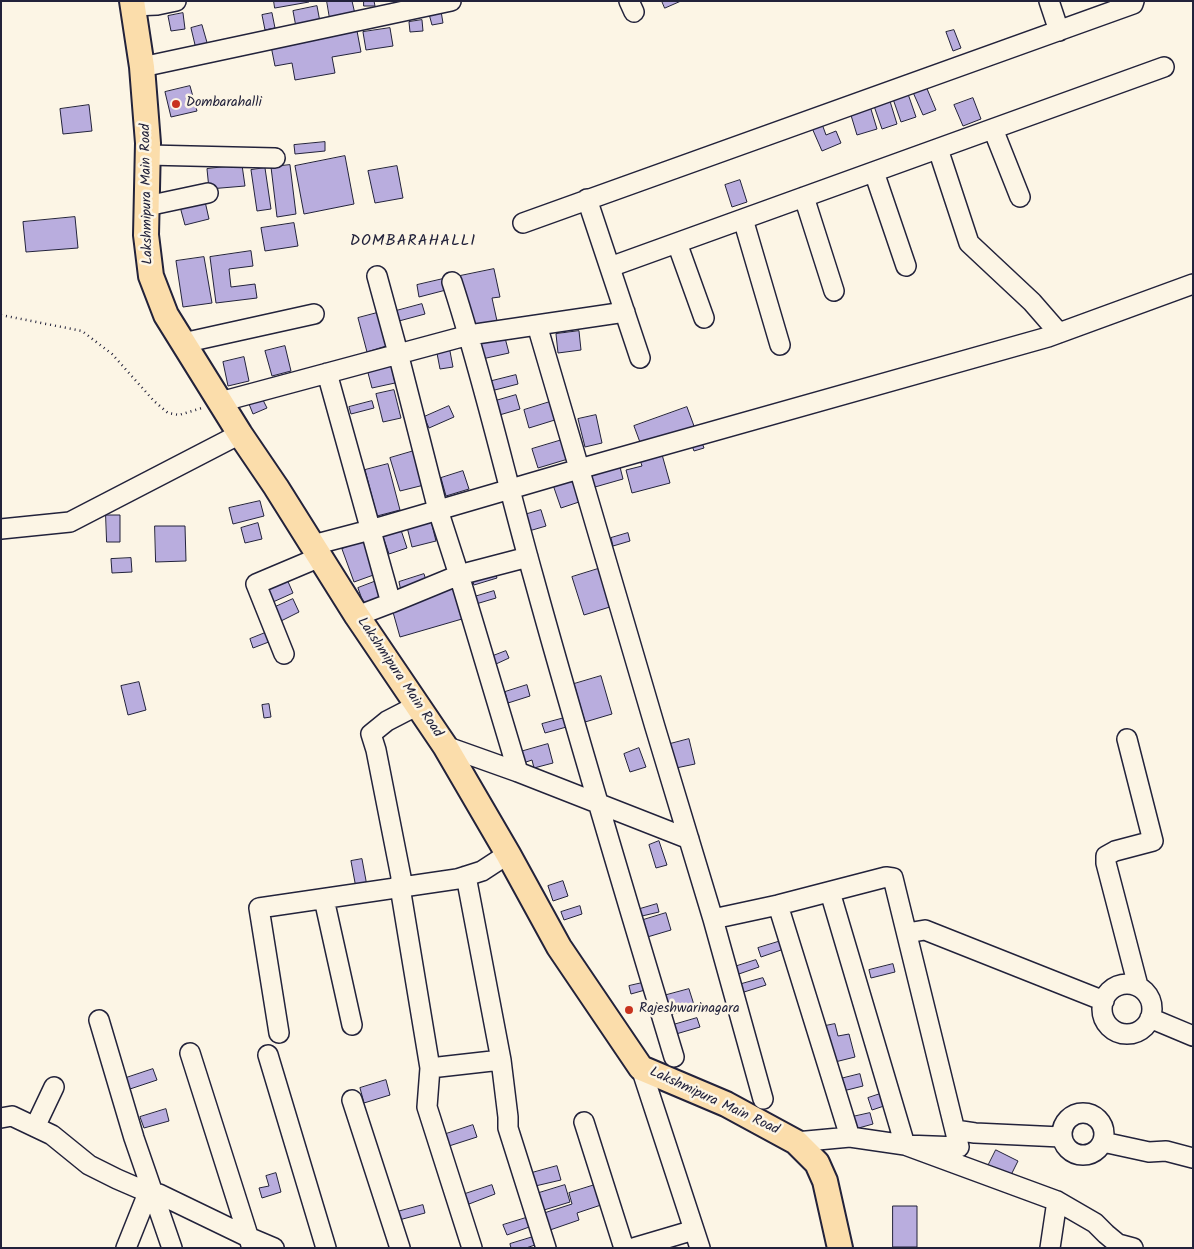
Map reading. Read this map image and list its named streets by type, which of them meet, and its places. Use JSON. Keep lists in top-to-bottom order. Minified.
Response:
{"streets":{"main road":["Lakshmipura Main Road"]},"districts":["DOMBARAHALLI"],"places":["Dombarahalli","Rajeshwarinagara"]}
